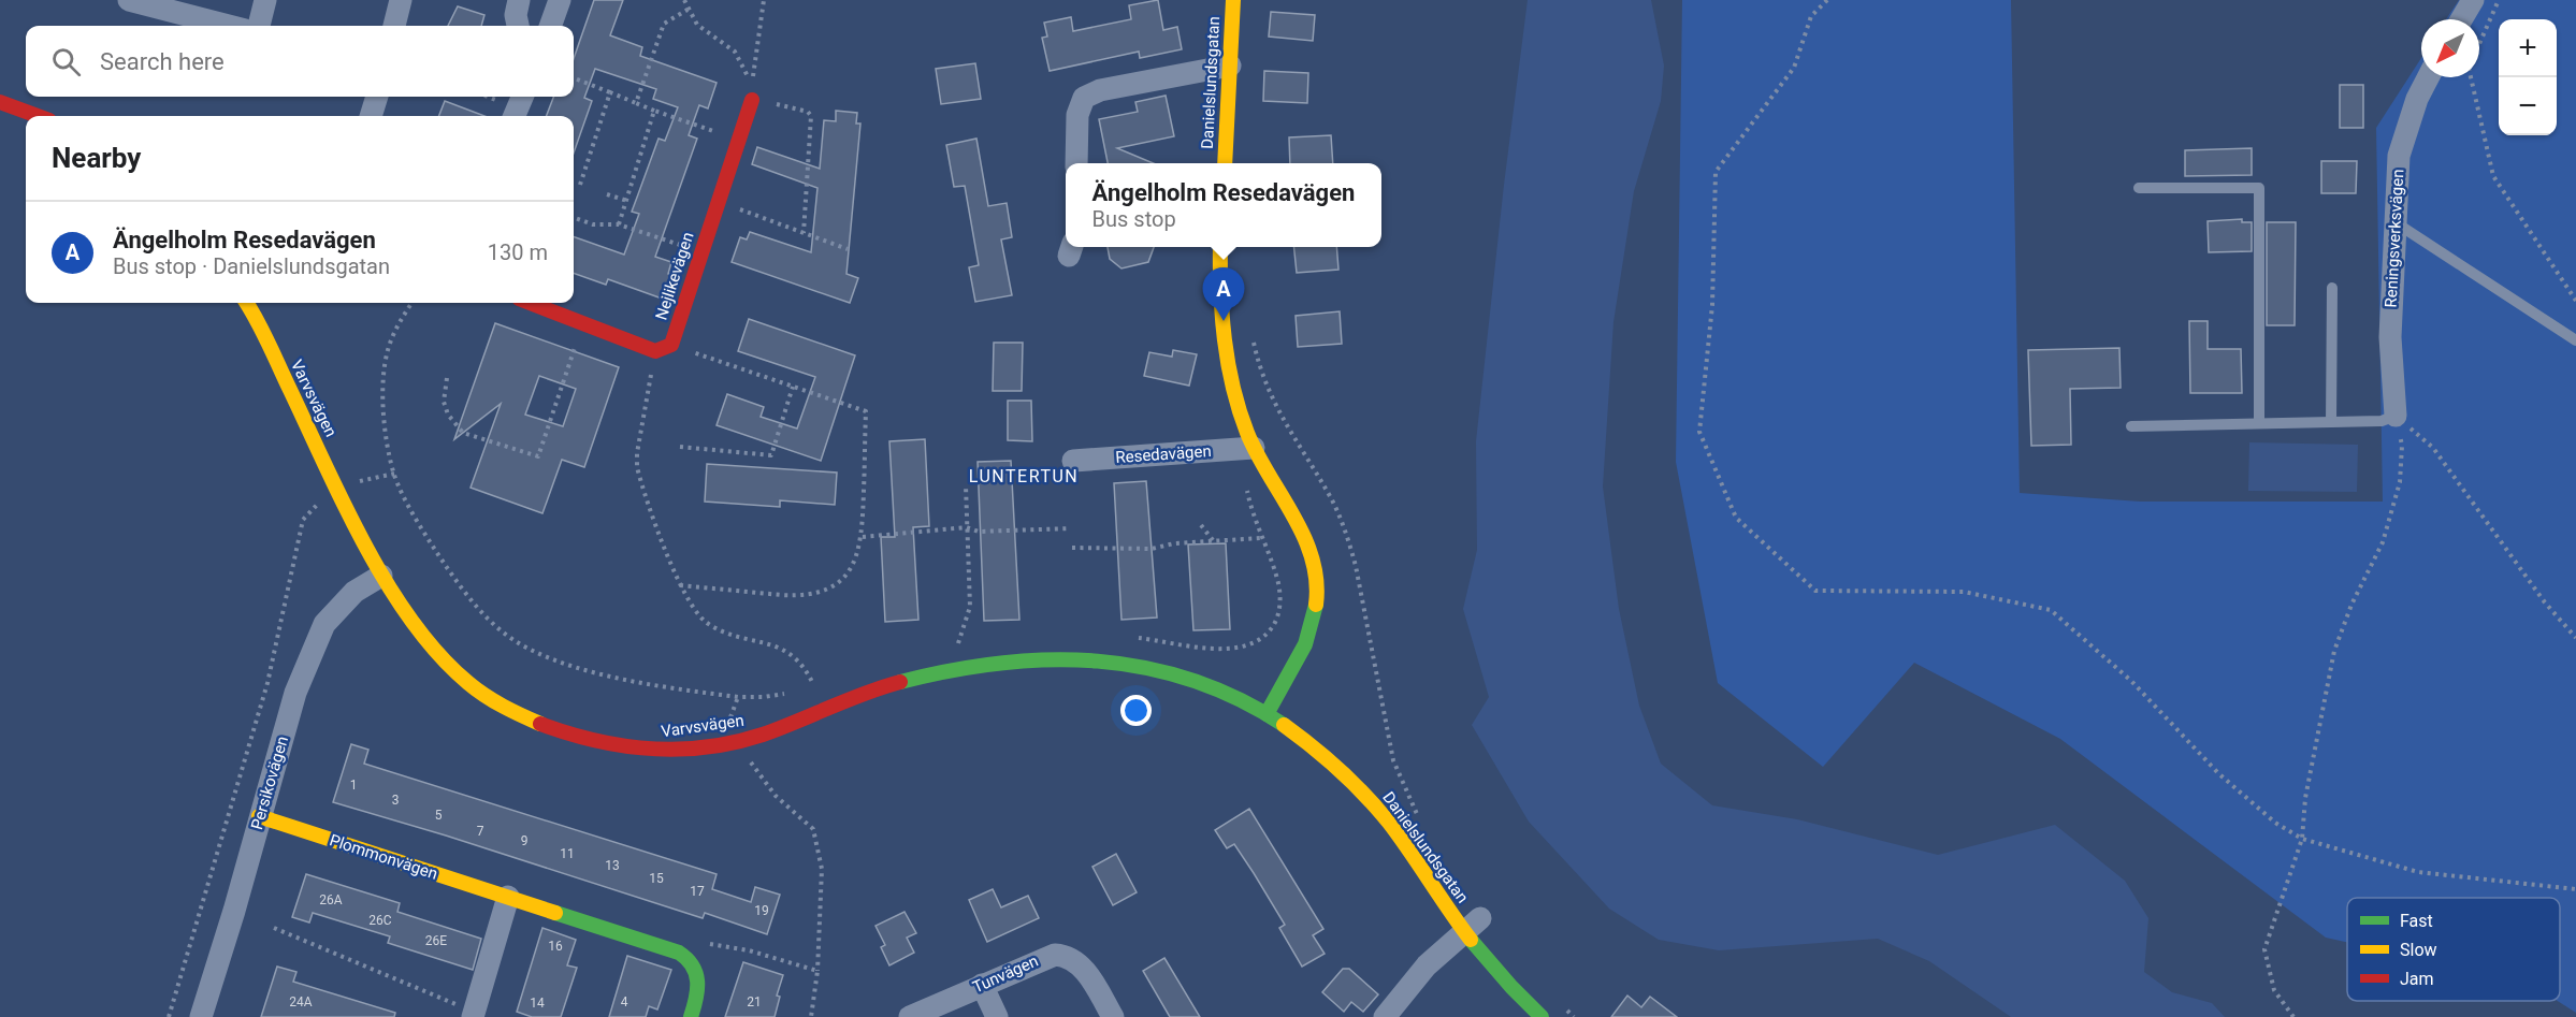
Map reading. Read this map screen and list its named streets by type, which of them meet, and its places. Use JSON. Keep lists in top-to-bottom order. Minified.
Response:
{"streets":{"street":["Danielslundsgatan","Reningsverksvägen","Nejlikevägen","Varvsvägen","Resedavägen","Persikovägen","Plommonvägen","Tunvägen"]},"crossings":[["Danielslundsgatan","Varvsvägen"],["Varvsvägen","Persikovägen"],["Persikovägen","Plommonvägen"]],"districts":["LUNTERTUN"],"house_numbers":["1","3","5","7","9","11","13","15","17","26A","19","26C","26E","16","24A","4","21","14"],"legend":["Fast","Slow","Jam"],"north":"bottom left","page":{"map_buttons":["+","−"],"search":"Search here","heading":"Nearby","popup":["Ängelholm Resedavägen","Bus stop"],"list":[{"mark":"A","name":"Ängelholm Resedavägen","note":"Bus stop · Danielslundsgatan","value":"130 m"}],"pins":"A"}}
